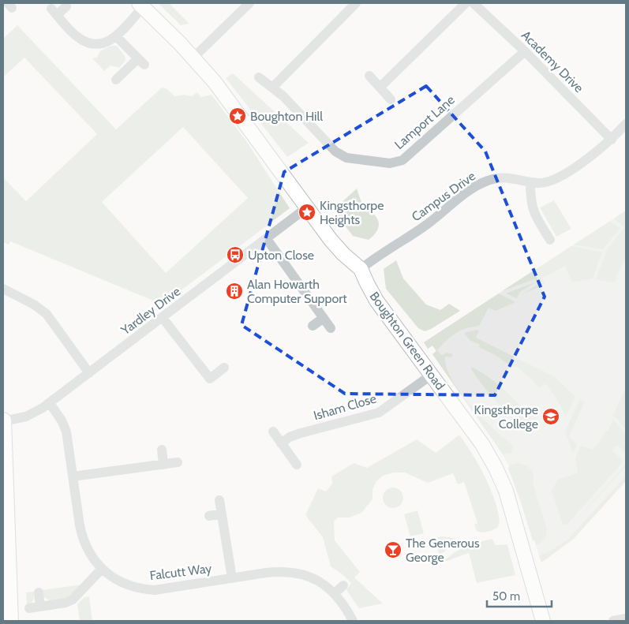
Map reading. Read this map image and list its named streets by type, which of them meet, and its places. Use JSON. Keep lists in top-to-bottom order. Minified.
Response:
{"streets":{"street":["Academy Drive","Lamport Lane","Campus Drive","Yardley Drive","Boughton Green Road","Isham Close","Falcutt Way"]},"crossings":[["Academy Drive","Lamport Lane"],["Academy Drive","Campus Drive"],["Campus Drive","Boughton Green Road"],["Yardley Drive","Boughton Green Road"],["Yardley Drive","Falcutt Way"],["Boughton Green Road","Isham Close"]],"places":{"place":["Boughton Hill","Kingsthorpe Heights"],"bus stop":["Upton Close"],"building":["Alan Howarth Computer Support"],"school or university":["Kingsthorpe College"],"bar":["The Generous George"]},"scale_bar":"50 m"}
